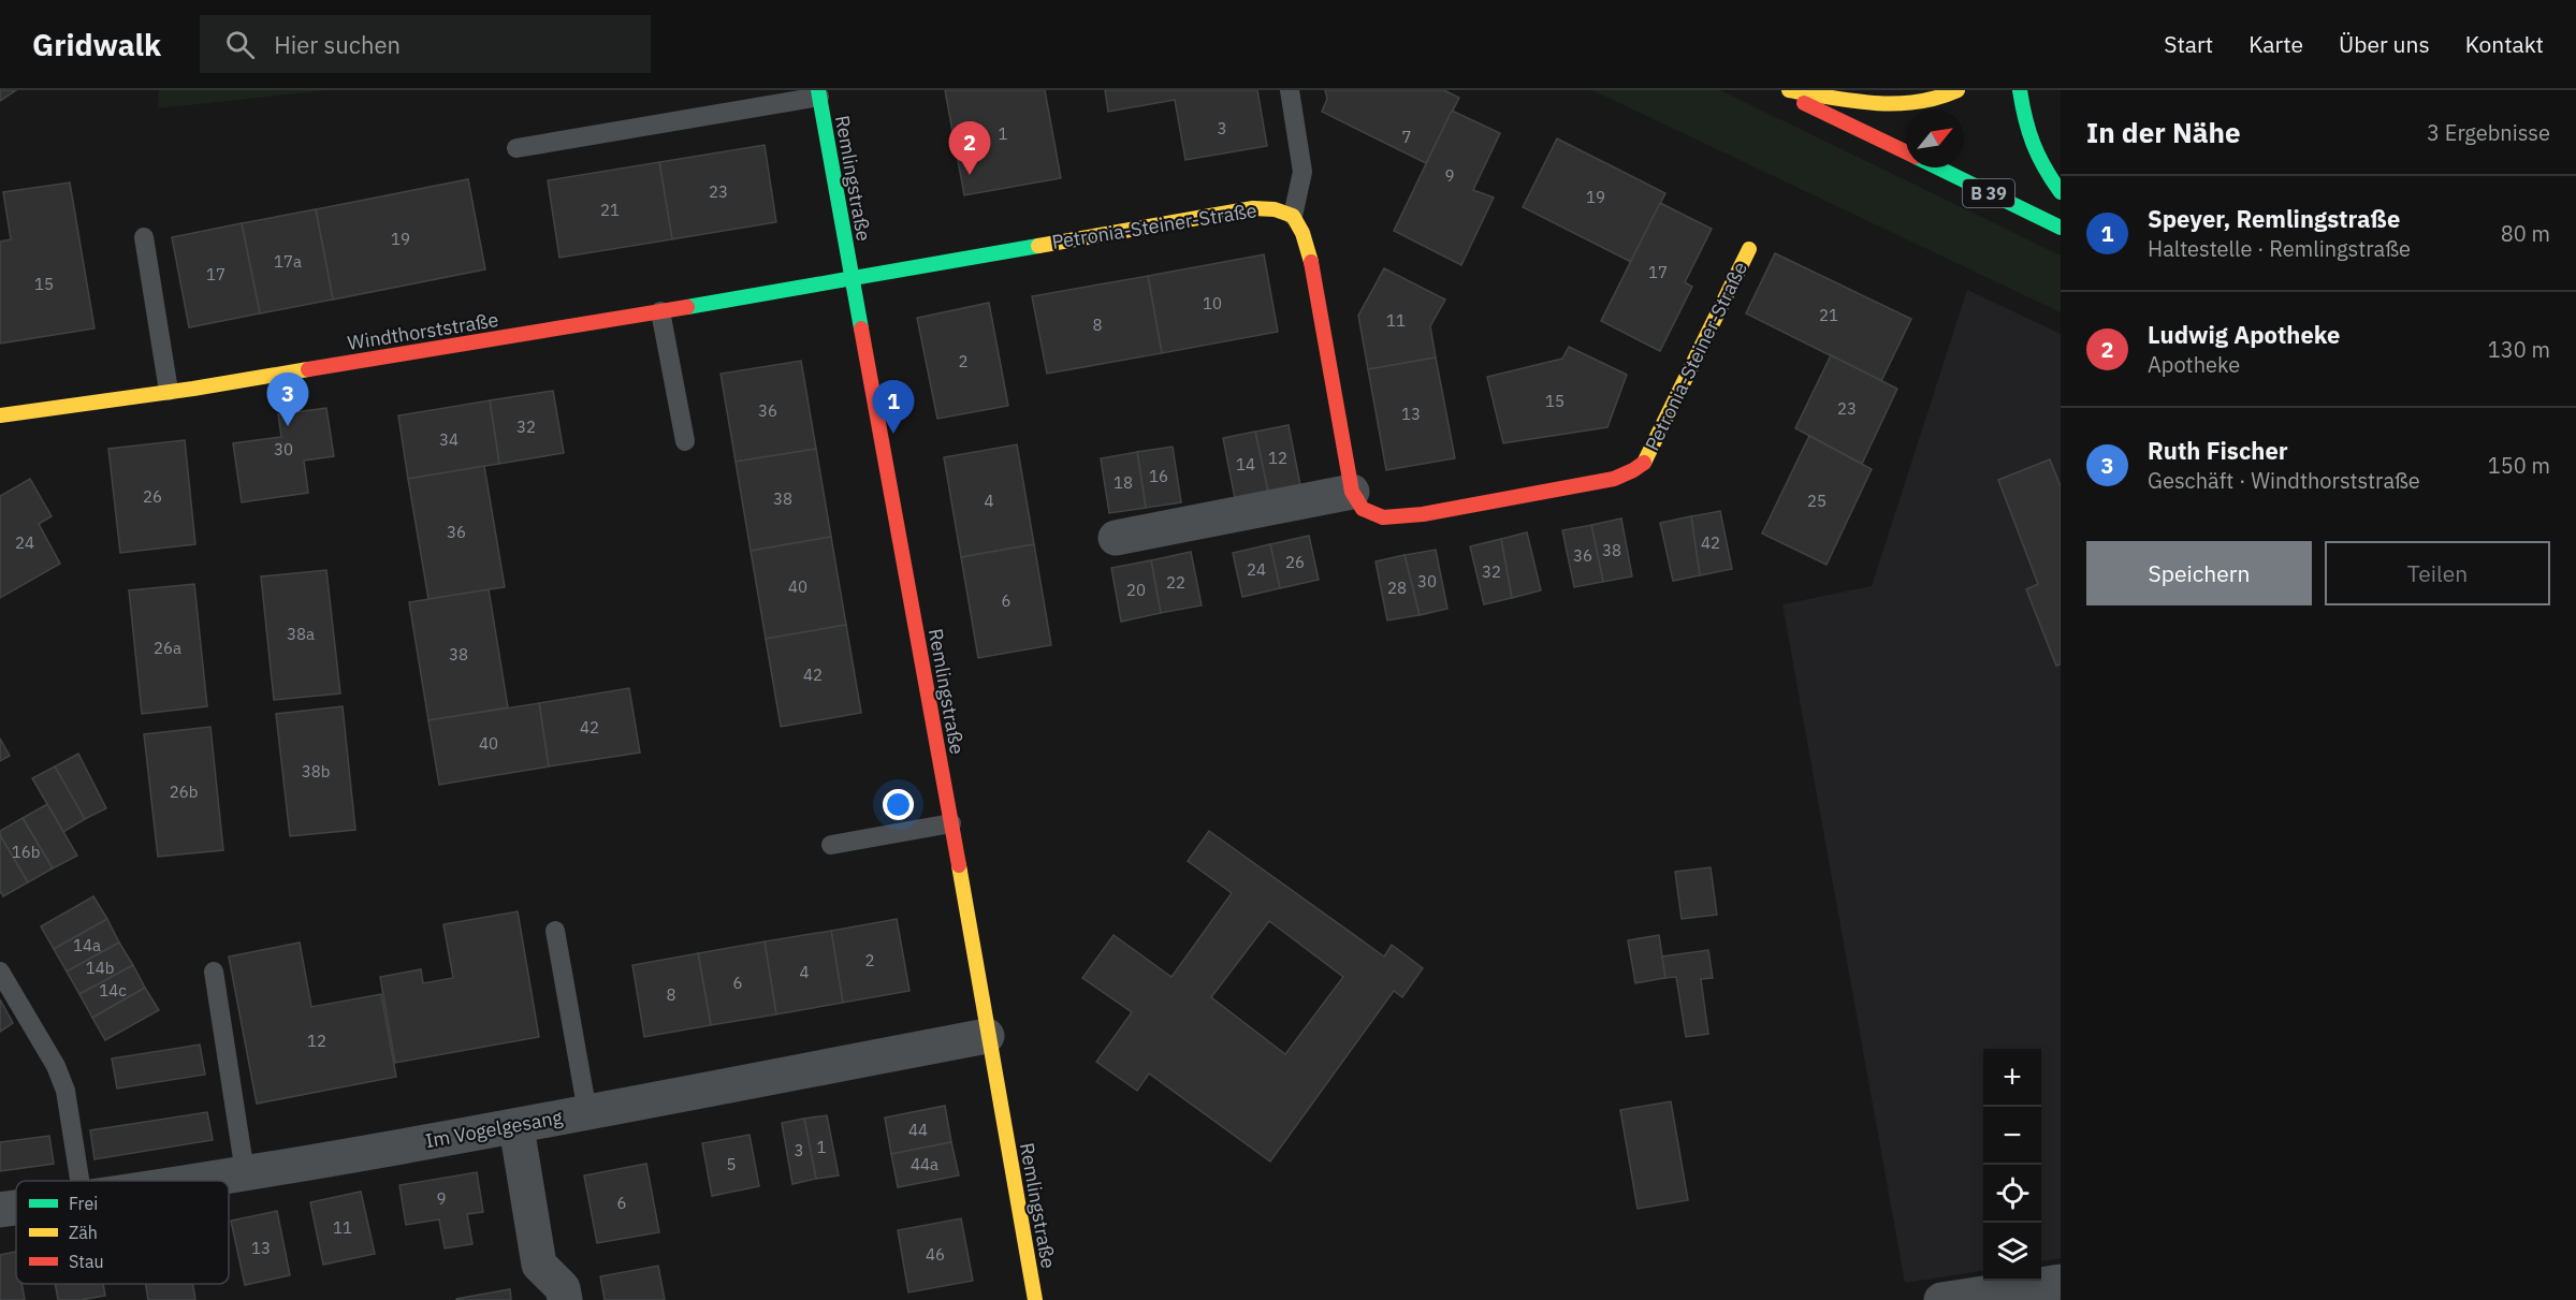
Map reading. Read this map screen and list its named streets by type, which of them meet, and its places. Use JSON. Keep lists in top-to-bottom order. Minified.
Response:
{"streets":{"street":["Remlingstraße","B 39","Petronia-Steiner-Straße","Windthorststraße","Im Vogelgesang"]},"crossings":[["Remlingstraße","Petronia-Steiner-Straße"],["Remlingstraße","Windthorststraße"],["Remlingstraße","Im Vogelgesang"],["Petronia-Steiner-Straße","Windthorststraße"]],"house_numbers":["3","1","7","9","23","19","21","19","17a","17","17","15","10","21","11","8","2","15","23","36","13","32","34","30","12","14","16","18","26","38","4","25","36","24","42","38","36","26","24","32","30","22","40","28","20","6","38a","26a","38","42","42","40","38b","26b","16b","14a","2","14b","4","6","14c","8","12","44","1","3","5","44a","9","6","11","13","46"],"legend":["Frei","Zäh","Stau"],"north":"top right","page":{"header":"Gridwalk","search":"Hier suchen","nav":["Start","Karte","Über uns","Kontakt"],"heading":["In der Nähe","3 Ergebnisse"],"pins":["2","3","1"],"list":[{"mark":"1","name":"Speyer, Remlingstraße","note":"Haltestelle · Remlingstraße","value":"80 m"},{"mark":"2","name":"Ludwig Apotheke","note":"Apotheke","value":"130 m"},{"mark":"3","name":"Ruth Fischer","note":"Geschäft · Windthorststraße","value":"150 m"}],"buttons":["Speichern","Teilen"],"map_buttons":["+","−"]}}
